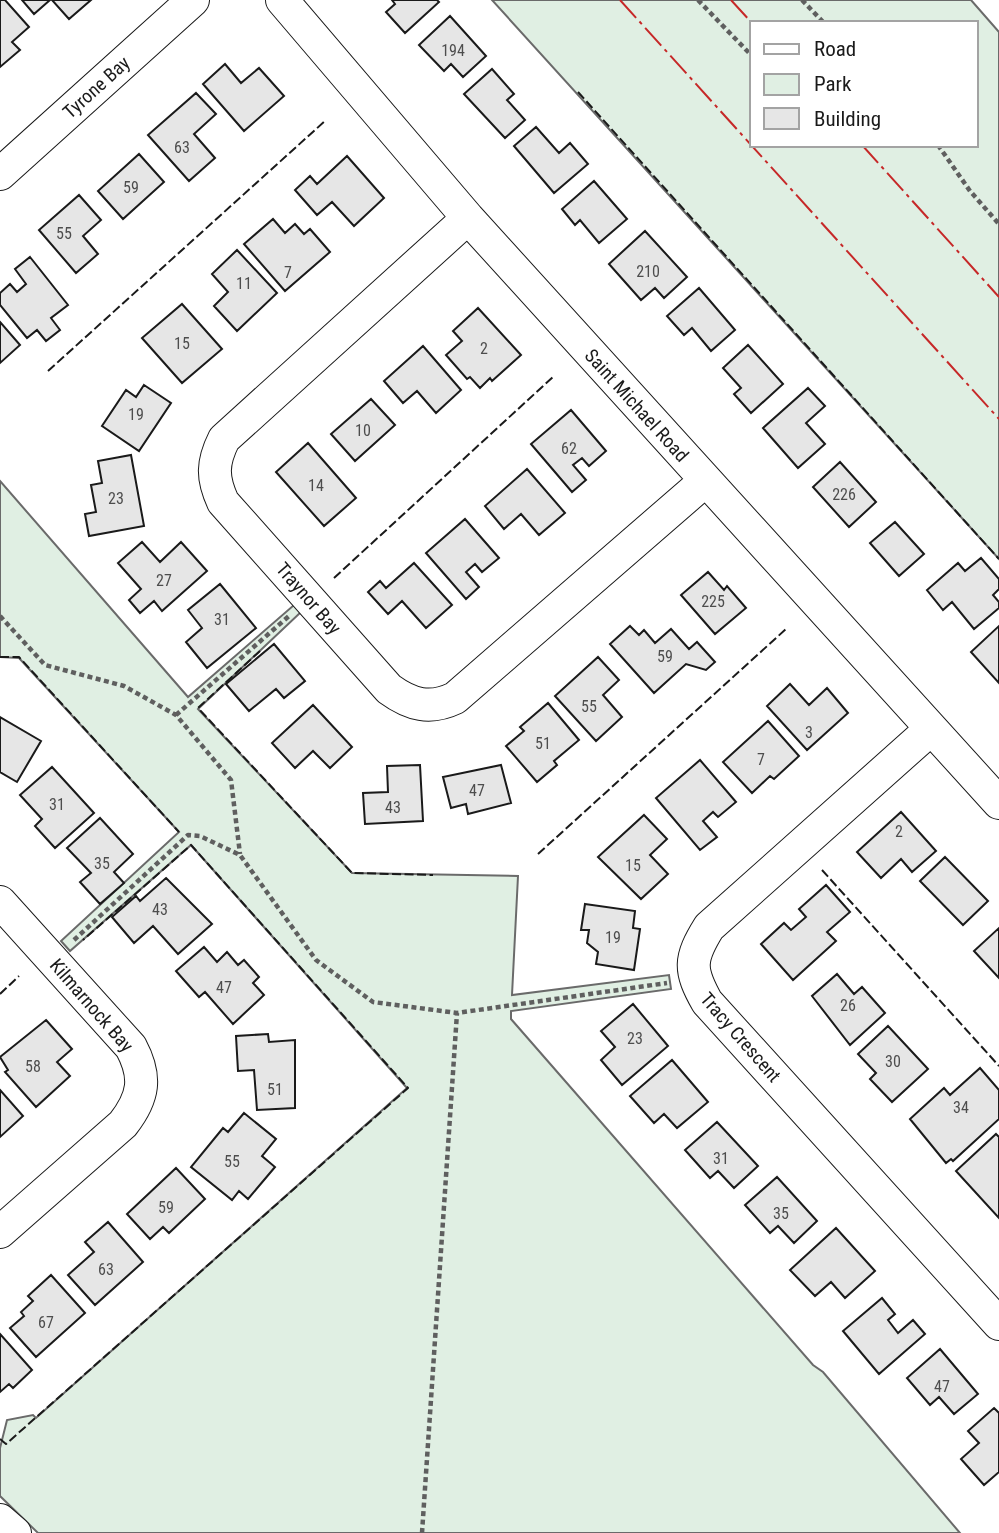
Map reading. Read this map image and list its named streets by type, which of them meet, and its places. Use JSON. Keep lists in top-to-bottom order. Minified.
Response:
{"streets":{"street":["Tyrone Bay","Saint Michael Road","Traynor Bay","Kilmarnock Bay","Tracy Crescent"]},"crossings":[["Saint Michael Road","Traynor Bay"],["Saint Michael Road","Tracy Crescent"]],"house_numbers":["194","63","59","55","210","7","11","15","2","19","10","62","14","226","23","27","225","31","59","55","3","51","7","47","31","43","2","35","15","43","19","47","26","23","30","58","51","34","31","55","59","35","63","67","47"],"legend":["Road","Park","Building"]}
